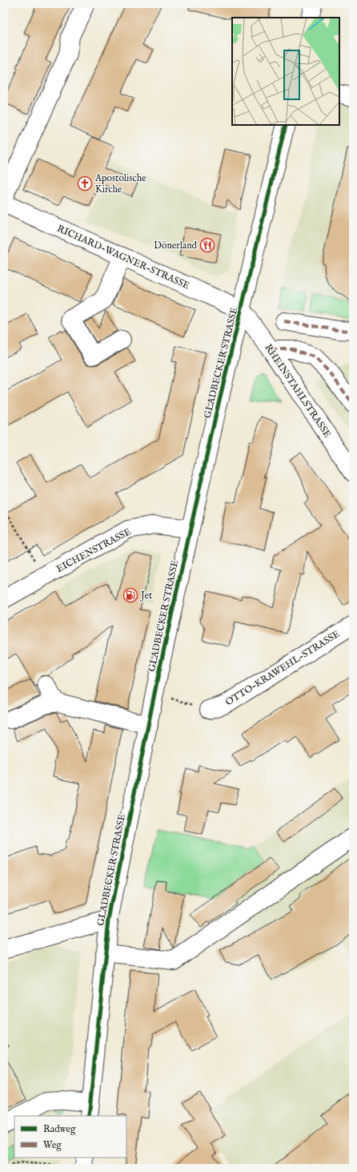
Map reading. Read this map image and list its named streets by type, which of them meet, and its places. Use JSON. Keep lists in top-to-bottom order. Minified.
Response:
{"streets":{"street":["RICHARD-WAGNER-STRASSE","GLADBECKER STRASSE","RHEINSTAHLSTRASSE","EICHENSTRASSE","OTTO-KRAWEHL-STRASSE"]},"crossings":[["RICHARD-WAGNER-STRASSE","GLADBECKER STRASSE"],["RICHARD-WAGNER-STRASSE","RHEINSTAHLSTRASSE"],["GLADBECKER STRASSE","RHEINSTAHLSTRASSE"],["GLADBECKER STRASSE","EICHENSTRASSE"]],"places":{"church":["Apostolische Kirche"],"restaurant":["Dönerland"],"fuel station":["Jet"]},"legend":["Radweg","Weg"]}
